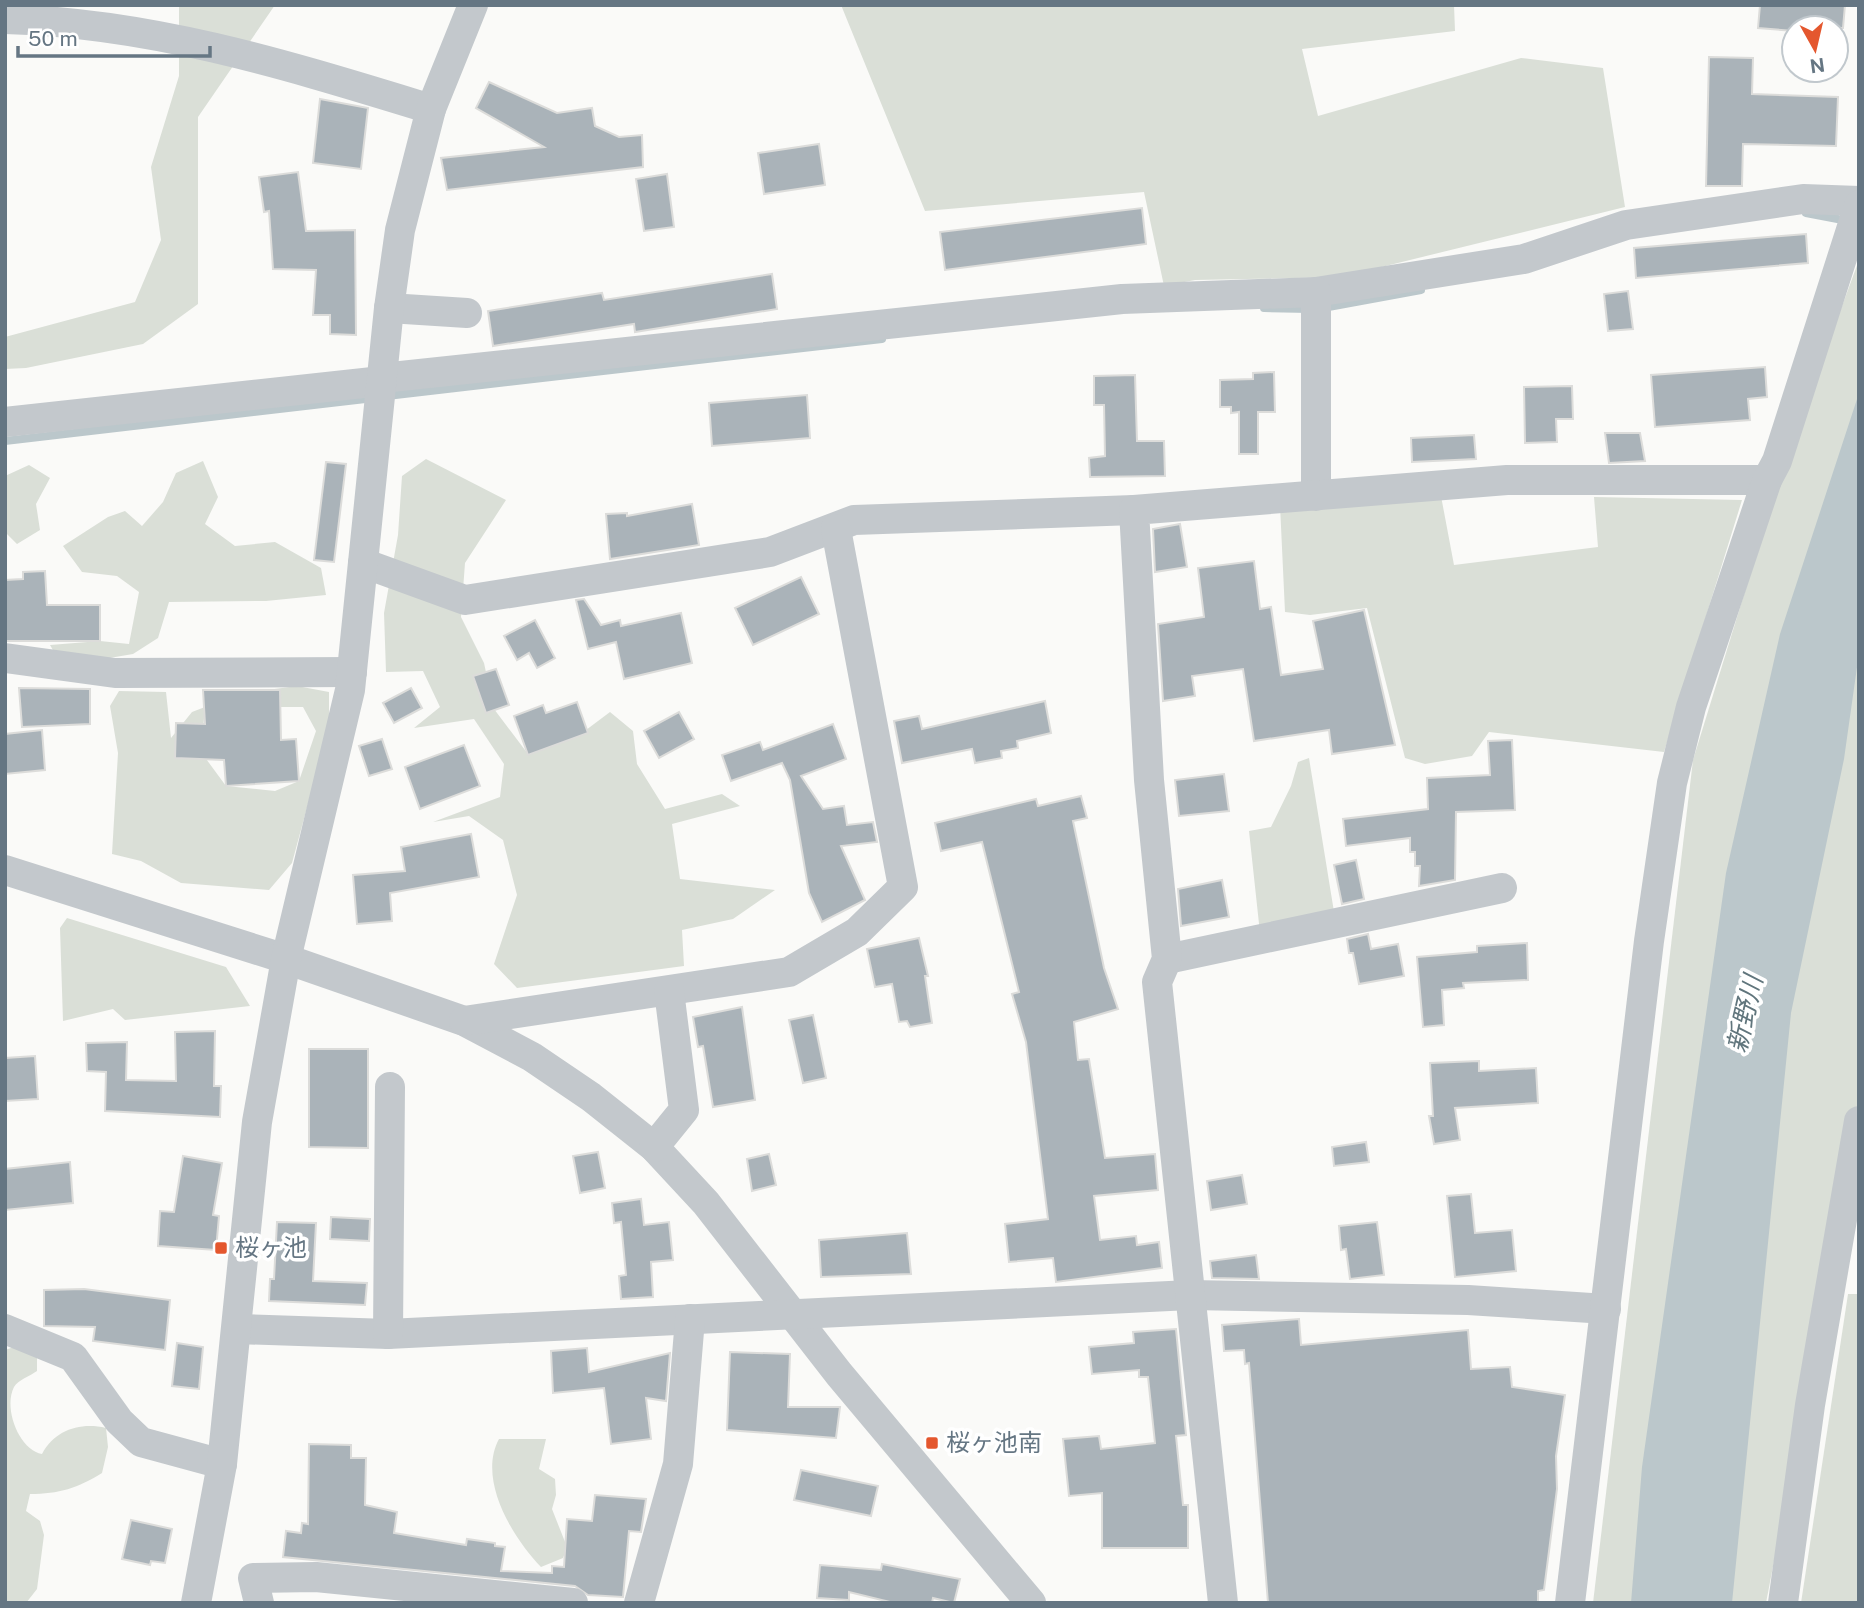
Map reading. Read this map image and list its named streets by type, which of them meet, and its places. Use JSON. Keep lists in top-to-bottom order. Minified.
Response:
{"water":["新野川"],"places":{"transit":["桜ヶ池","桜ヶ池南"]},"scale_bar":"50 m","north":"bottom"}
